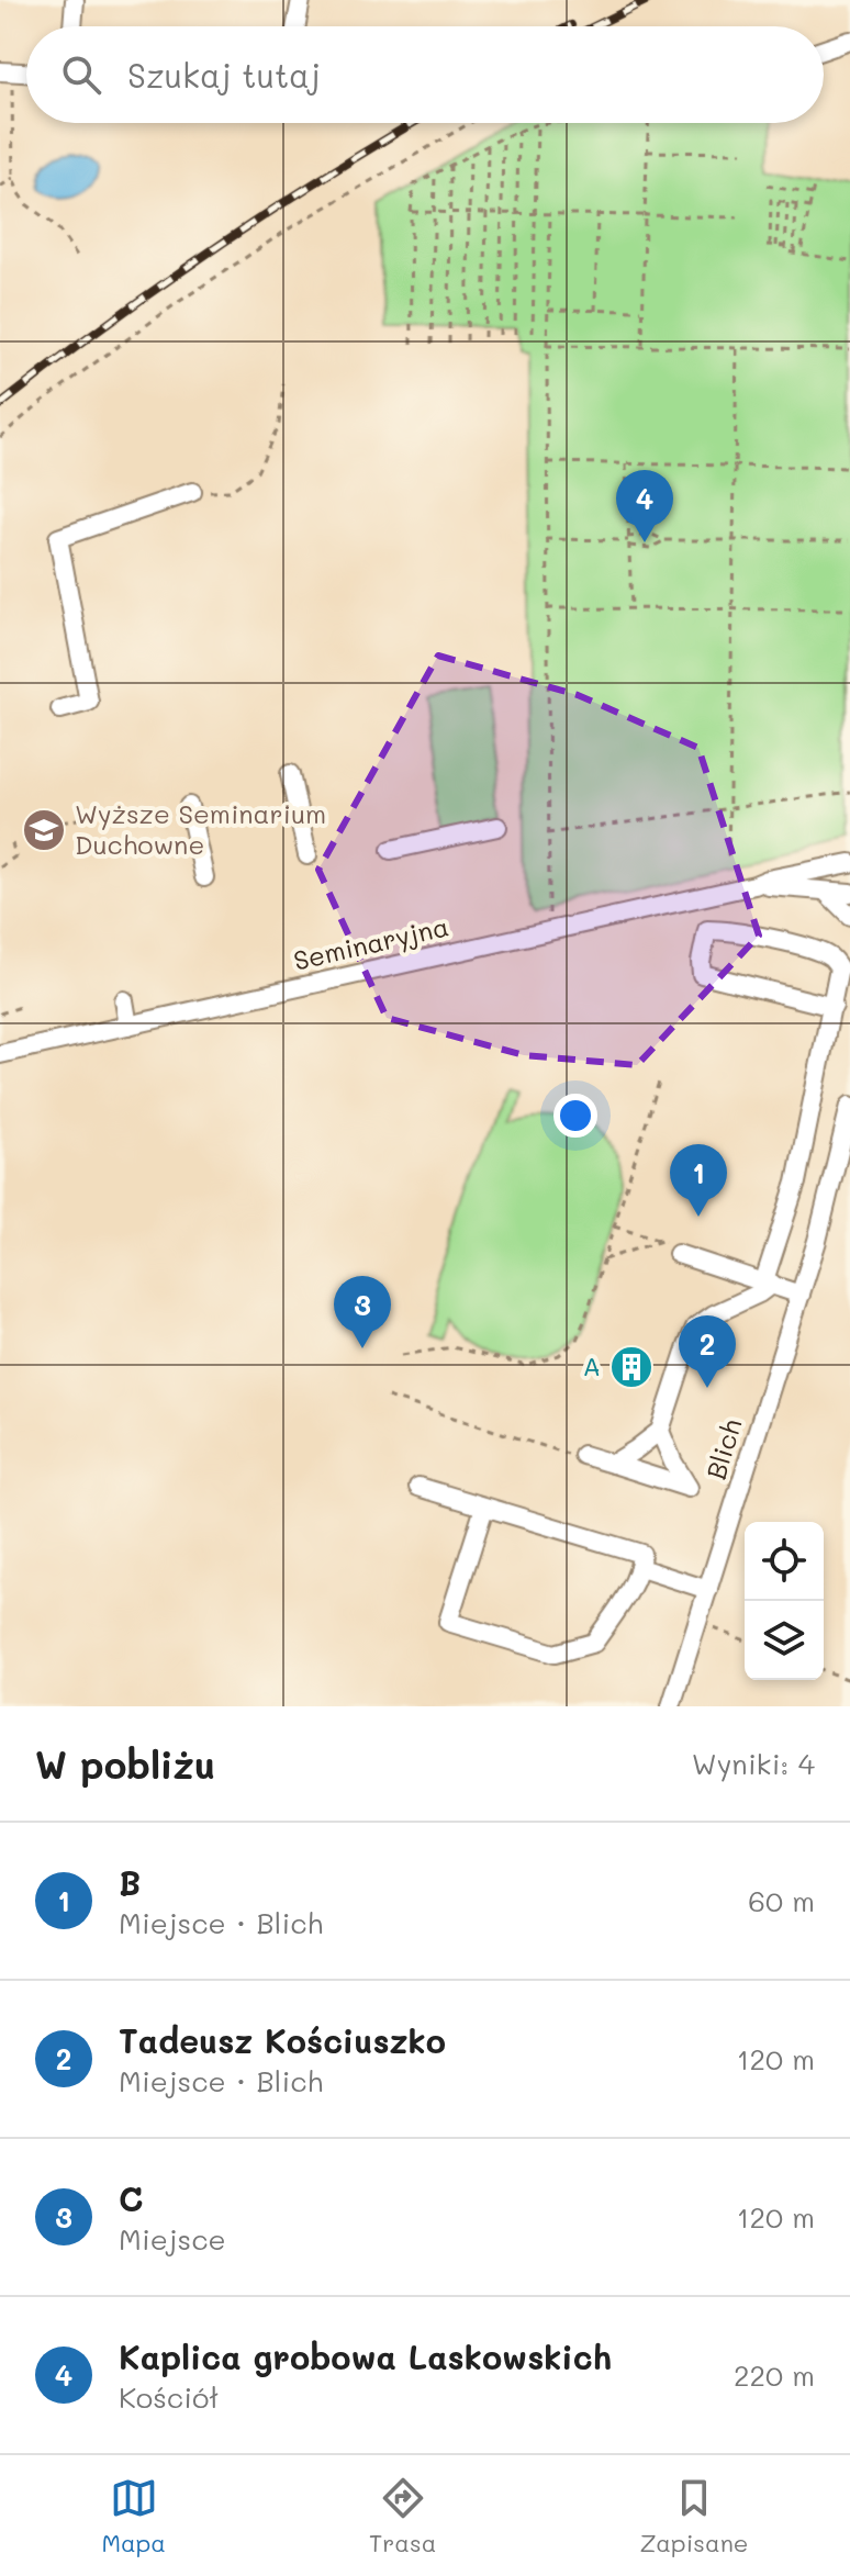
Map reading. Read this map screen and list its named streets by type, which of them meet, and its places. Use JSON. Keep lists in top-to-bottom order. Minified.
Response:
{"streets":{"street":["Seminaryjna","Blich"]},"places":{"school or university":["Wyższe Seminarium Duchowne"],"building":["A"]},"page":{"search":"Szukaj tutaj","pins":["4","1","3","2"],"heading":["W pobliżu","Wyniki: 4"],"list":[{"mark":"1","name":"B","note":"Miejsce · Blich","value":"60 m"},{"mark":"2","name":"Tadeusz Kościuszko","note":"Miejsce · Blich","value":"120 m"},{"mark":"3","name":"C","note":"Miejsce","value":"120 m"},{"mark":"4","name":"Kaplica grobowa Laskowskich","note":"Kościół","value":"220 m"}],"nav":["Mapa","Trasa","Zapisane"]}}
